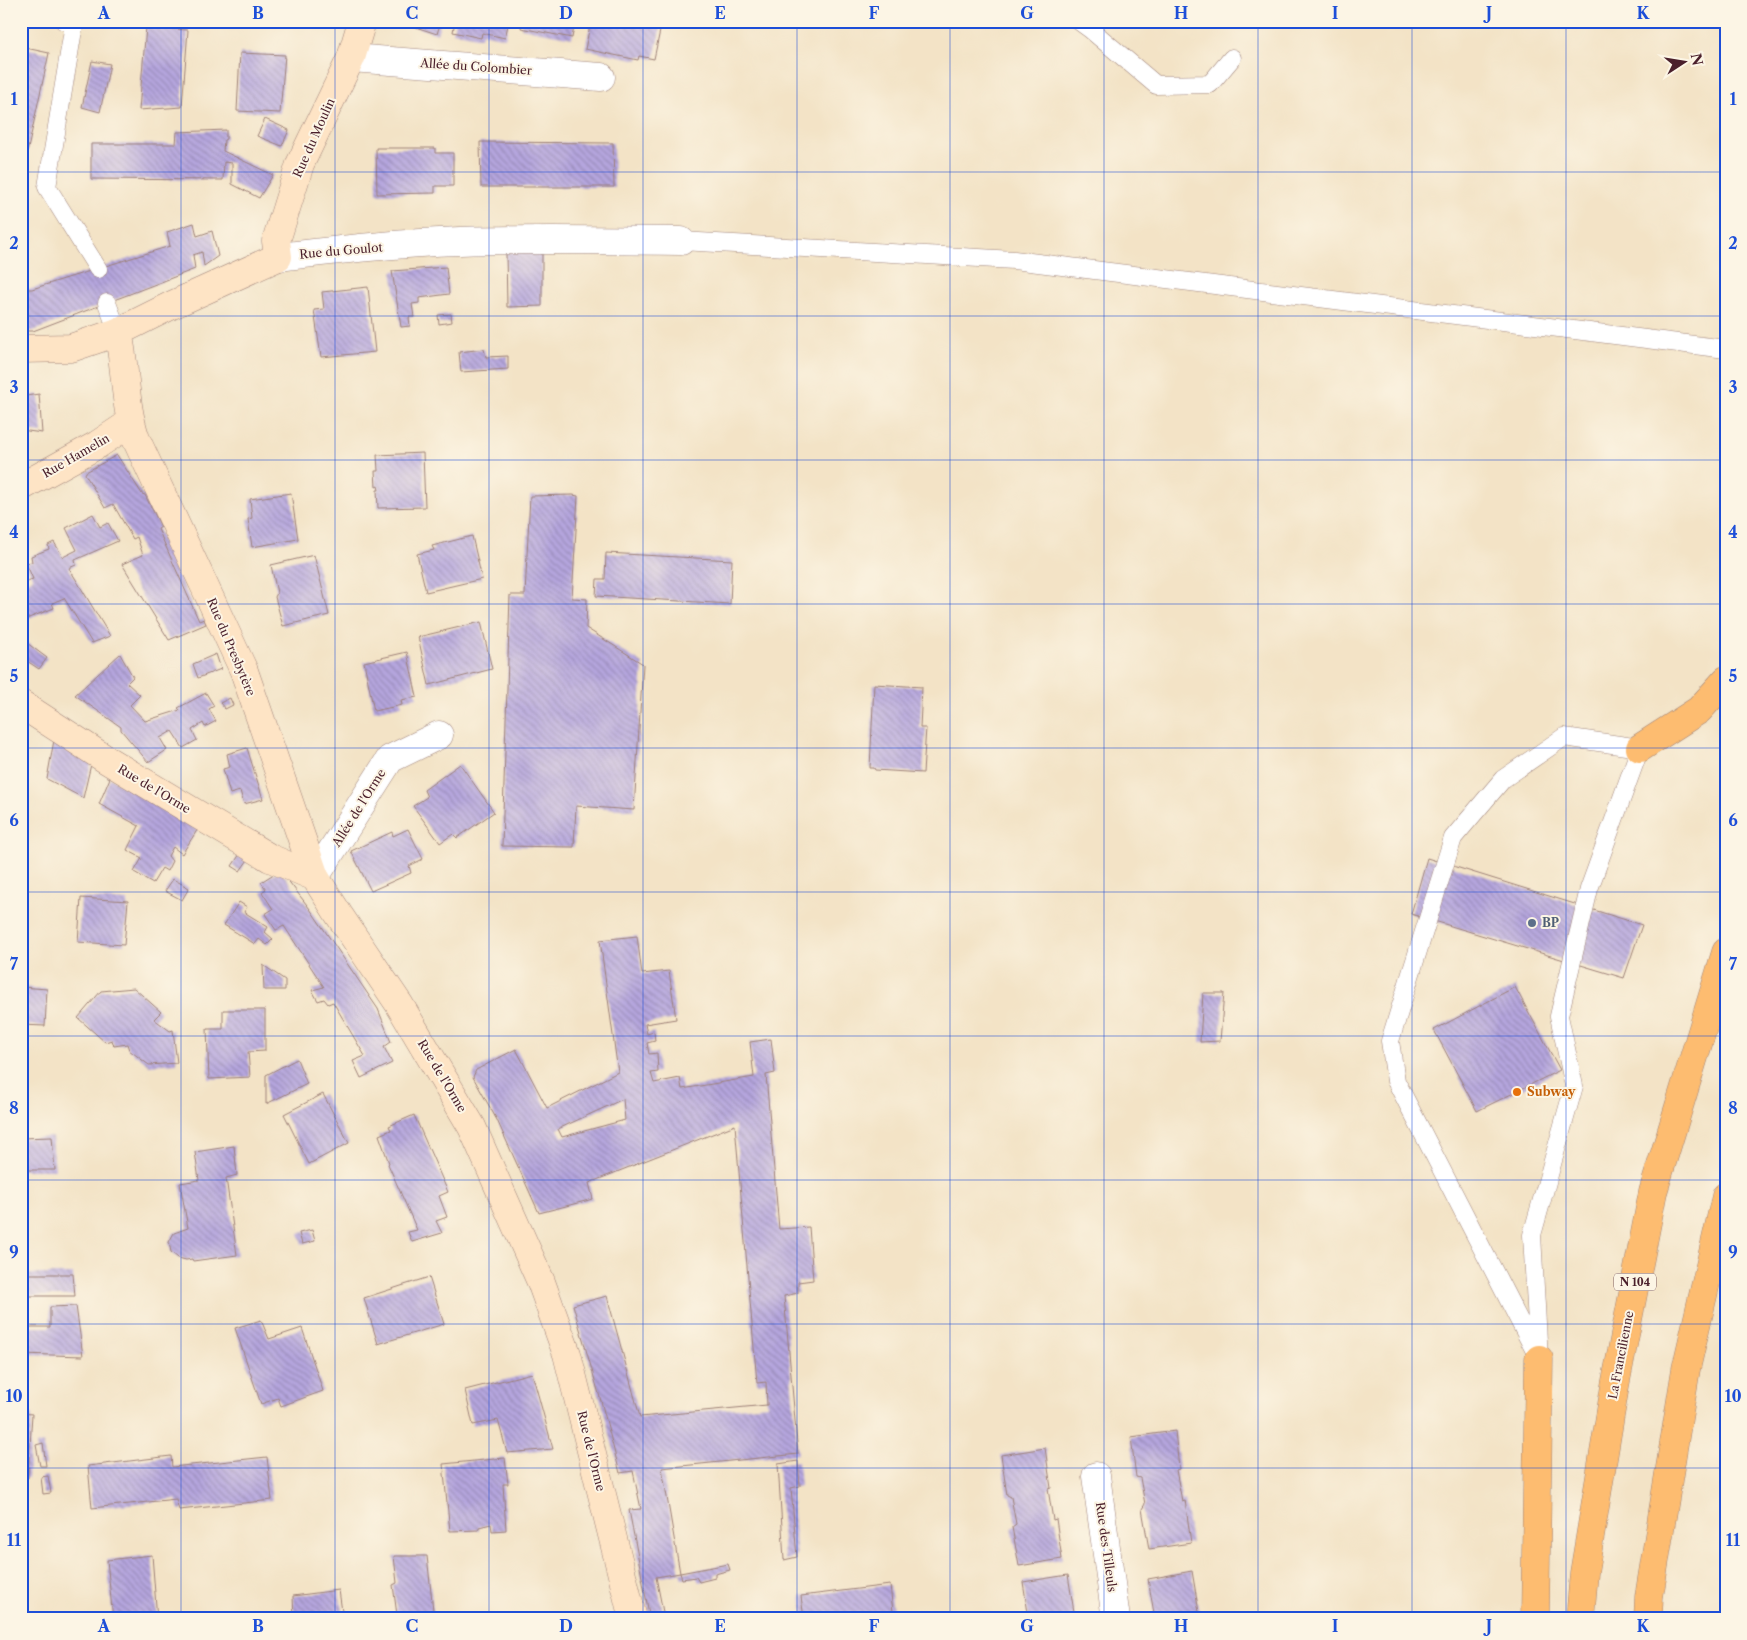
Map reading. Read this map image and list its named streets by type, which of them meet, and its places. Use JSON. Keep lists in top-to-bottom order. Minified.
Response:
{"streets":{"highway":["N 104","La Francilienne"],"street":["Allée du Colombier","Rue du Moulin","Rue du Goulot","Rue Hamelin","Rue du Presbytère","Rue de l'Orme","Allée de l'Orme","Rue des Tilleuls"]},"crossings":[["Allée du Colombier","Rue du Moulin"],["Rue du Moulin","Rue du Goulot"],["Rue du Goulot","Rue du Presbytère"],["Rue Hamelin","Rue du Presbytère"],["Rue du Presbytère","Rue de l'Orme"],["Rue du Presbytère","Allée de l'Orme"],["Rue de l'Orme","Allée de l'Orme"]],"places":["BP","Subway"],"north":"right","grid":{"columns":["A","B","C","D","E","F","G","H","I","J","K"],"rows":["1","2","3","4","5","6","7","8","9","10","11"]}}
